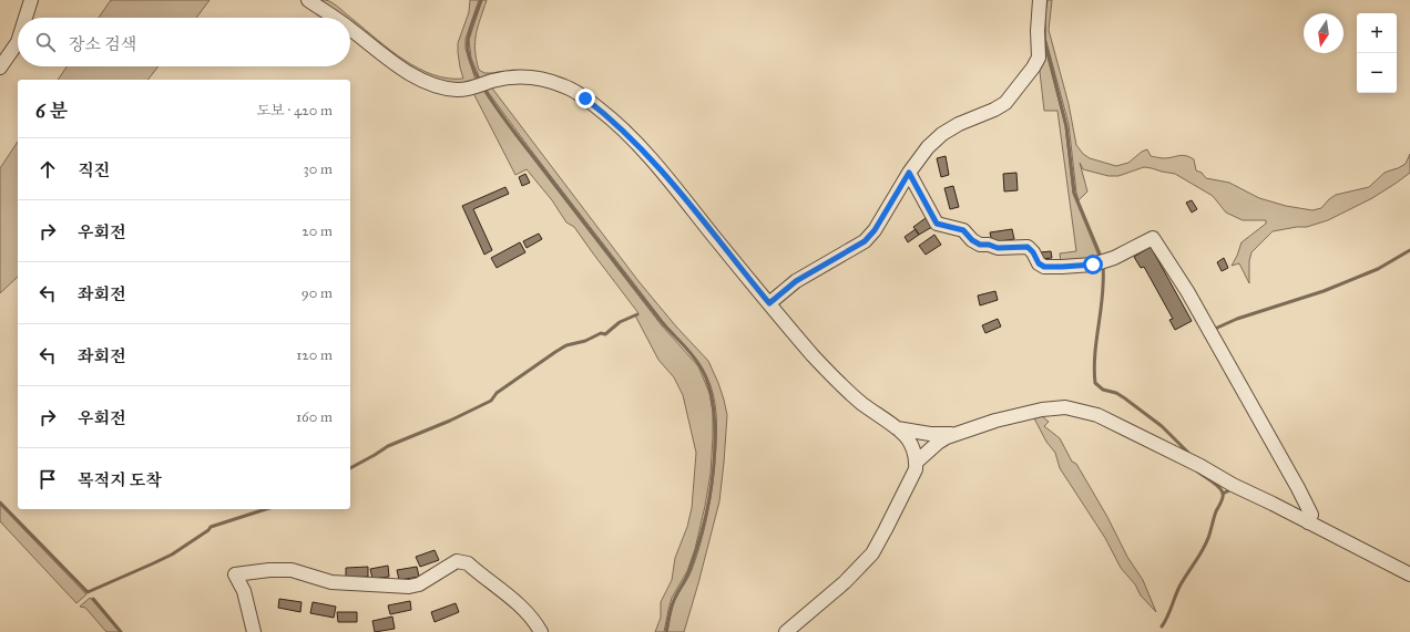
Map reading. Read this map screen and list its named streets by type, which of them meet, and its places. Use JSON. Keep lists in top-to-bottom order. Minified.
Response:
{"north":"bottom","page":{"map_buttons":["+","−"],"search":"장소 검색","heading":["6 분","도보 · 420 m"],"list":[["직진","30 m"],["우회전","20 m"],["좌회전","90 m"],["좌회전","120 m"],["우회전","160 m"],"목적지 도착"]}}
